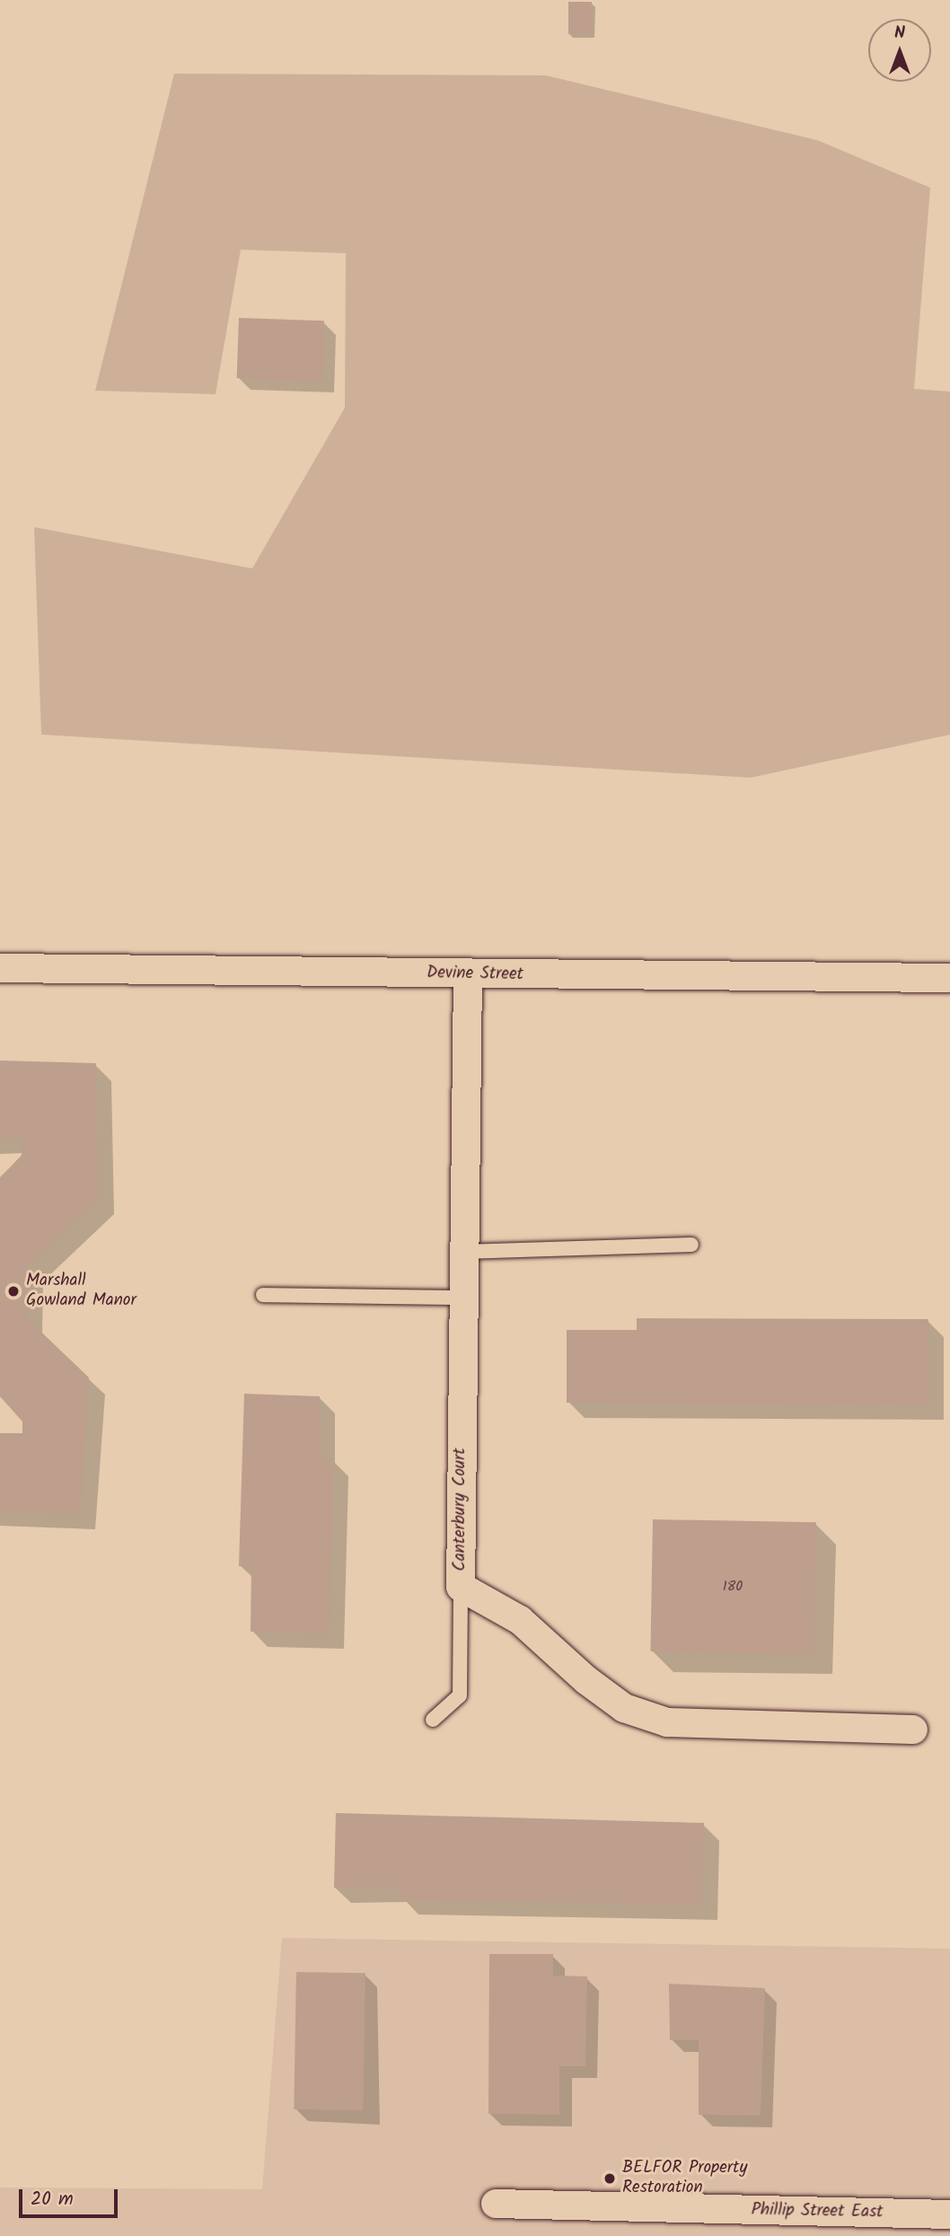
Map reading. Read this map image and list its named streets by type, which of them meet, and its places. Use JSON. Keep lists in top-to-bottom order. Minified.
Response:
{"streets":{"street":["Devine Street","Canterbury Court","Phillip Street East"]},"crossings":[["Devine Street","Canterbury Court"]],"places":["Marshall Gowland Manor","BELFOR Property Restoration"],"house_numbers":["180"],"scale_bar":"20 m","north":"top"}
